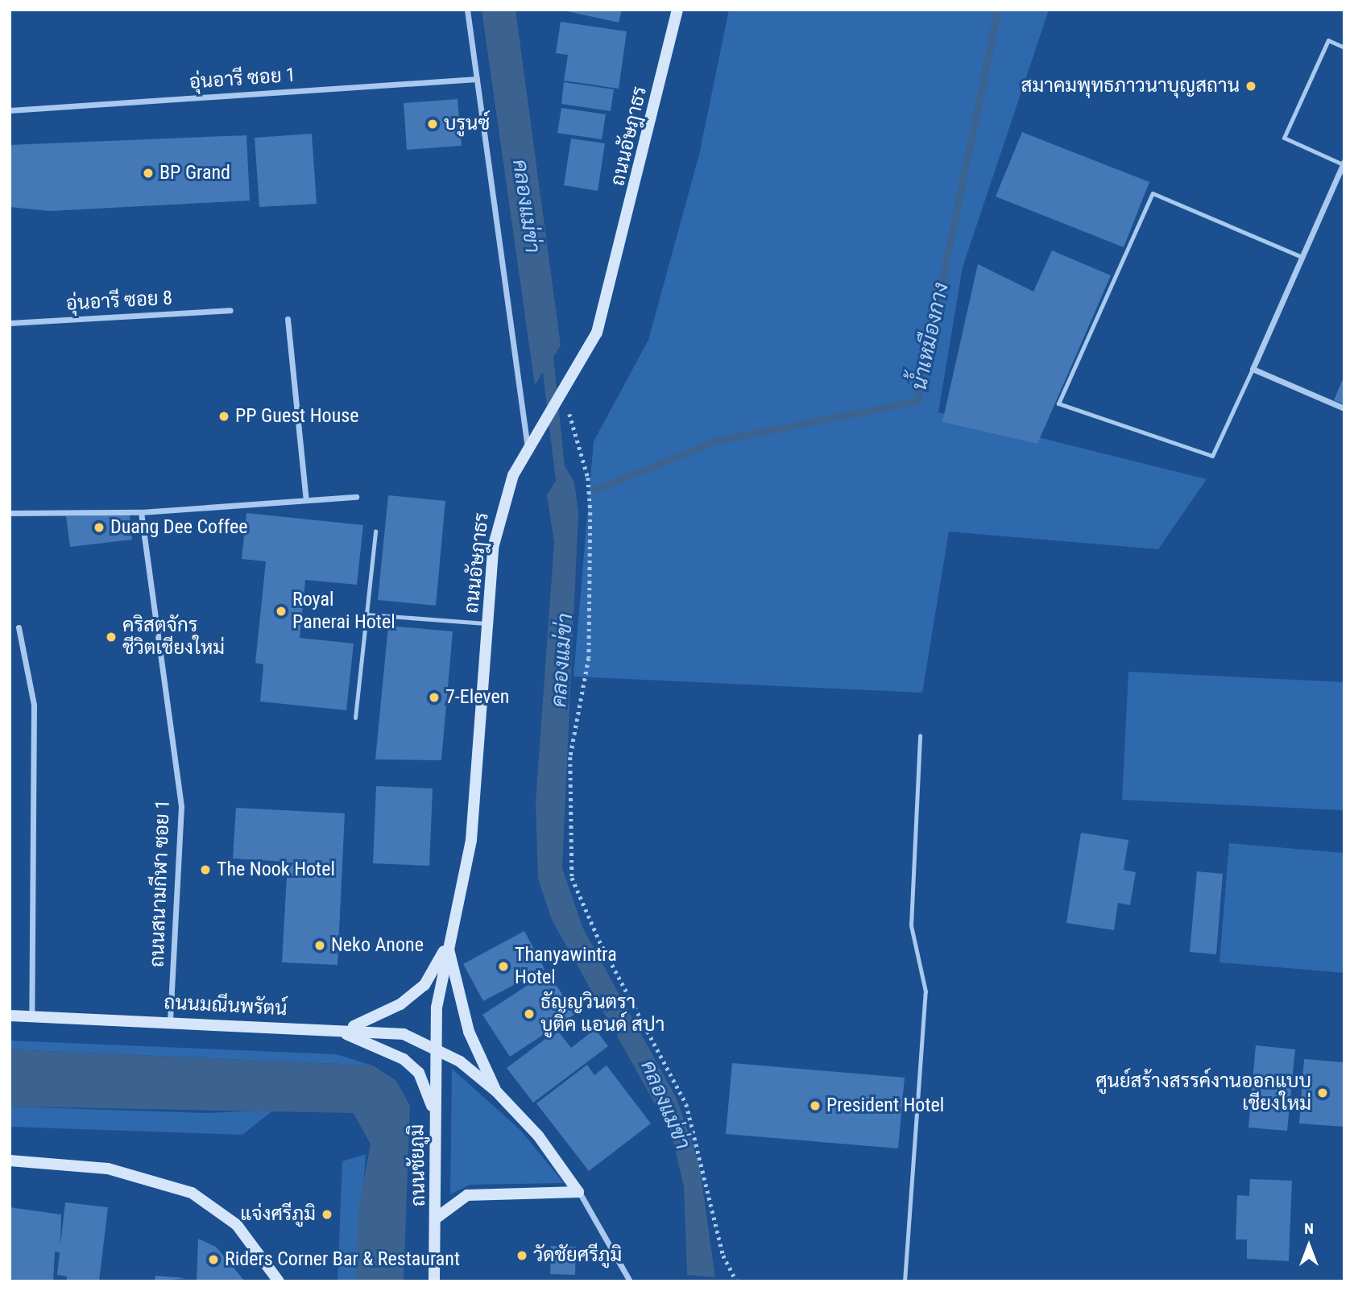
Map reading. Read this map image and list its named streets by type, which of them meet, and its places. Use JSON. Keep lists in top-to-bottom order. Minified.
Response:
{"streets":{"street":["อุ่นอารี ซอย 1","ถนนอัษฎาธร","อุ่นอารี ซอย 8","ถนนสนามกีฬา ซอย 1","ถนนมณีนพรัตน์","ถนนชัยภูมิ"]},"crossings":[["ถนนอัษฎาธร","ถนนมณีนพรัตน์"],["ถนนอัษฎาธร","ถนนชัยภูมิ"],["ถนนสนามกีฬา ซอย 1","ถนนมณีนพรัตน์"],["ถนนมณีนพรัตน์","ถนนชัยภูมิ"]],"water":["คลองแม่ข่า","น้ำเหมืองกาง"],"places":["สมาคมพุทธภาวนาบุญสถาน","บรูนซ์","BP Grand","PP Guest House","Duang Dee Coffee","Royal Panerai Hotel","คริสตจักร ชีวิตเชียงใหม่","7-Eleven","The Nook Hotel","Neko Anone","Thanyawintra Hotel","ธัญญวินตรา บูติค แอนด์ สปา","ศูนย์สร้างสรรค์งานออกแบบ เชียงใหม่","President Hotel","แจ่งศรีภูมิ","วัดชัยศรีภูมิ","Riders Corner Bar & Restaurant"],"north":"top"}
